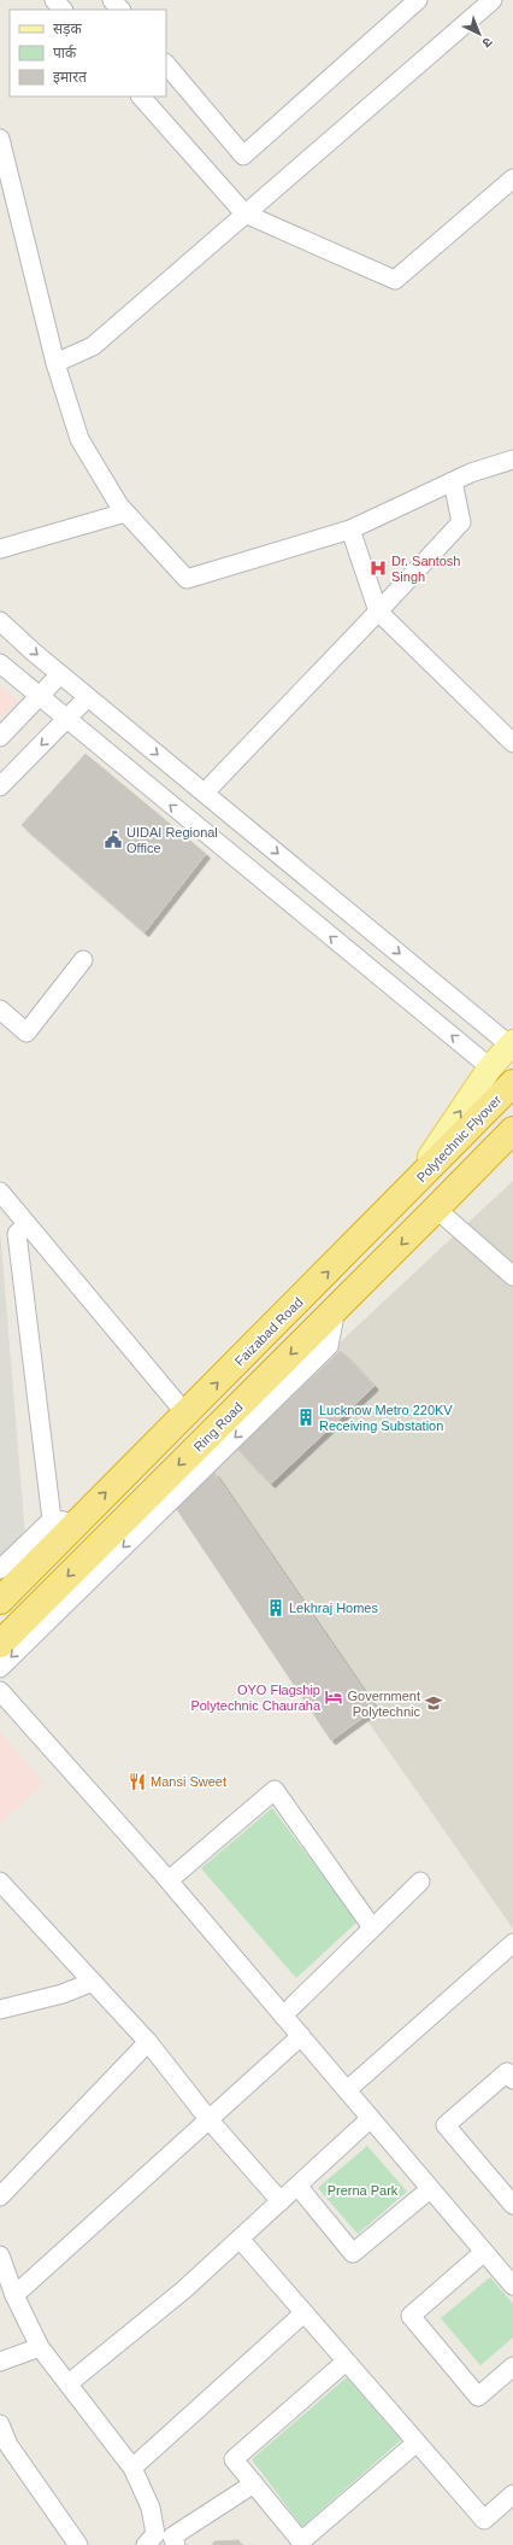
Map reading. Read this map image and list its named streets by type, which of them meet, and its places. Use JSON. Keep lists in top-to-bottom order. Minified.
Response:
{"streets":{"highway":["Polytechnic Flyover","Faizabad Road","Ring Road"]},"crossings":[["Polytechnic Flyover","Faizabad Road"]],"one_way":["Faizabad Road","Ring Road"],"parks":["Prerna Park"],"places":{"hospital":["Dr. Santosh Singh"],"public building":["UIDAI Regional Office"],"building":["Lucknow Metro 220KV Receiving Substation","Lekhraj Homes"],"hotel":["OYO Flagship Polytechnic Chauraha"],"school or university":["Government Polytechnic"],"restaurant":["Mansi Sweet"]},"legend":["सड़क","पार्क","इमारत"],"north":"bottom right"}
